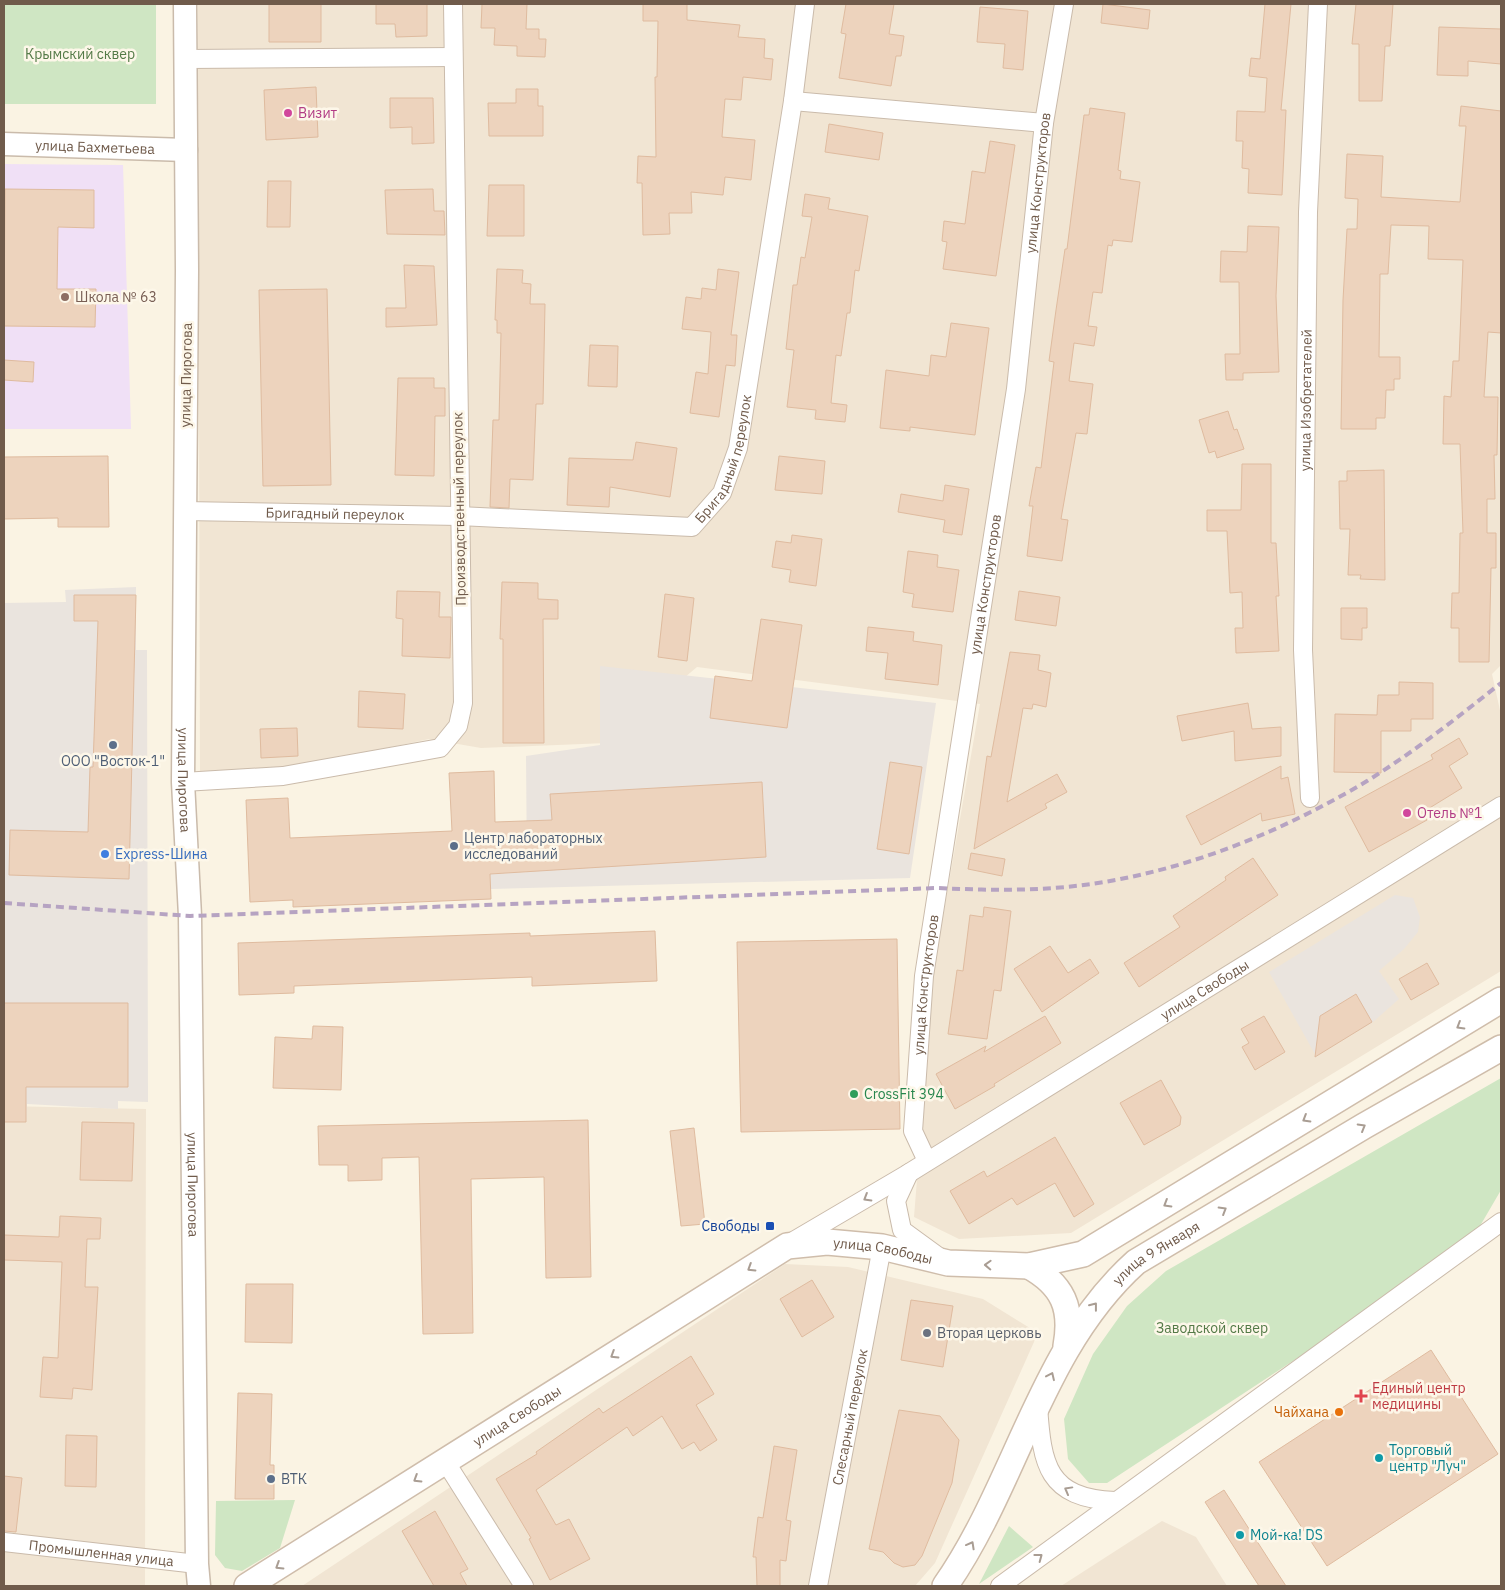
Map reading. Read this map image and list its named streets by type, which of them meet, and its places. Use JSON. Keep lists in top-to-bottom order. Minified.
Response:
{"streets":{"main road":["улица Свободы","улица 9 Января"],"street":["улица Бахметьева","улица Конструкторов","улица Пирогова","улица Изобретателей","Бригадный переулок","Производственный переулок","Слесарный переулок","Промышленная улица"]},"crossings":[["улица Бахметьева","улица Пирогова"],["улица Конструкторов","улица Свободы"],["улица Пирогова","Бригадный переулок"],["улица Пирогова","Производственный переулок"],["улица Пирогова","Промышленная улица"],["Бригадный переулок","Производственный переулок"],["улица Свободы","Слесарный переулок"]],"one_way":["улица 9 Января"],"parks":["Крымский сквер","Заводской сквер"],"places":{"other":["Визит","Школа № 63","ООО \"Восток-1\"","Отель №1","Центр лабораторных исследований","Express-Шина","CrossFit 394","Вторая церковь","Чайхана","Торговый центр \"Луч\"","ВТК","Мой-ка! DS"],"transit":["Свободы"],"health":["Единый центр медицины"]}}
